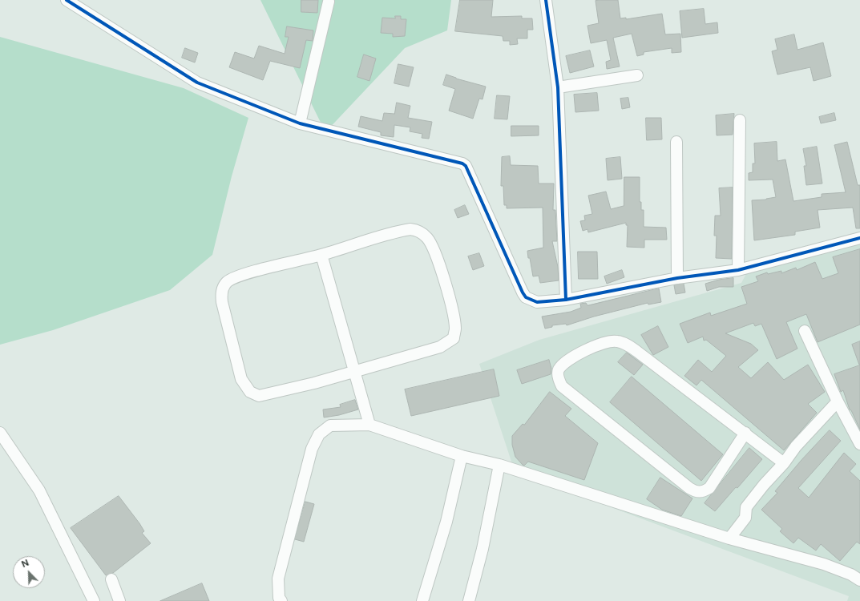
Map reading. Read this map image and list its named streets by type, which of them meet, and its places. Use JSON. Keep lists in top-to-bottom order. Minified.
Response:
{"north":"top left"}
